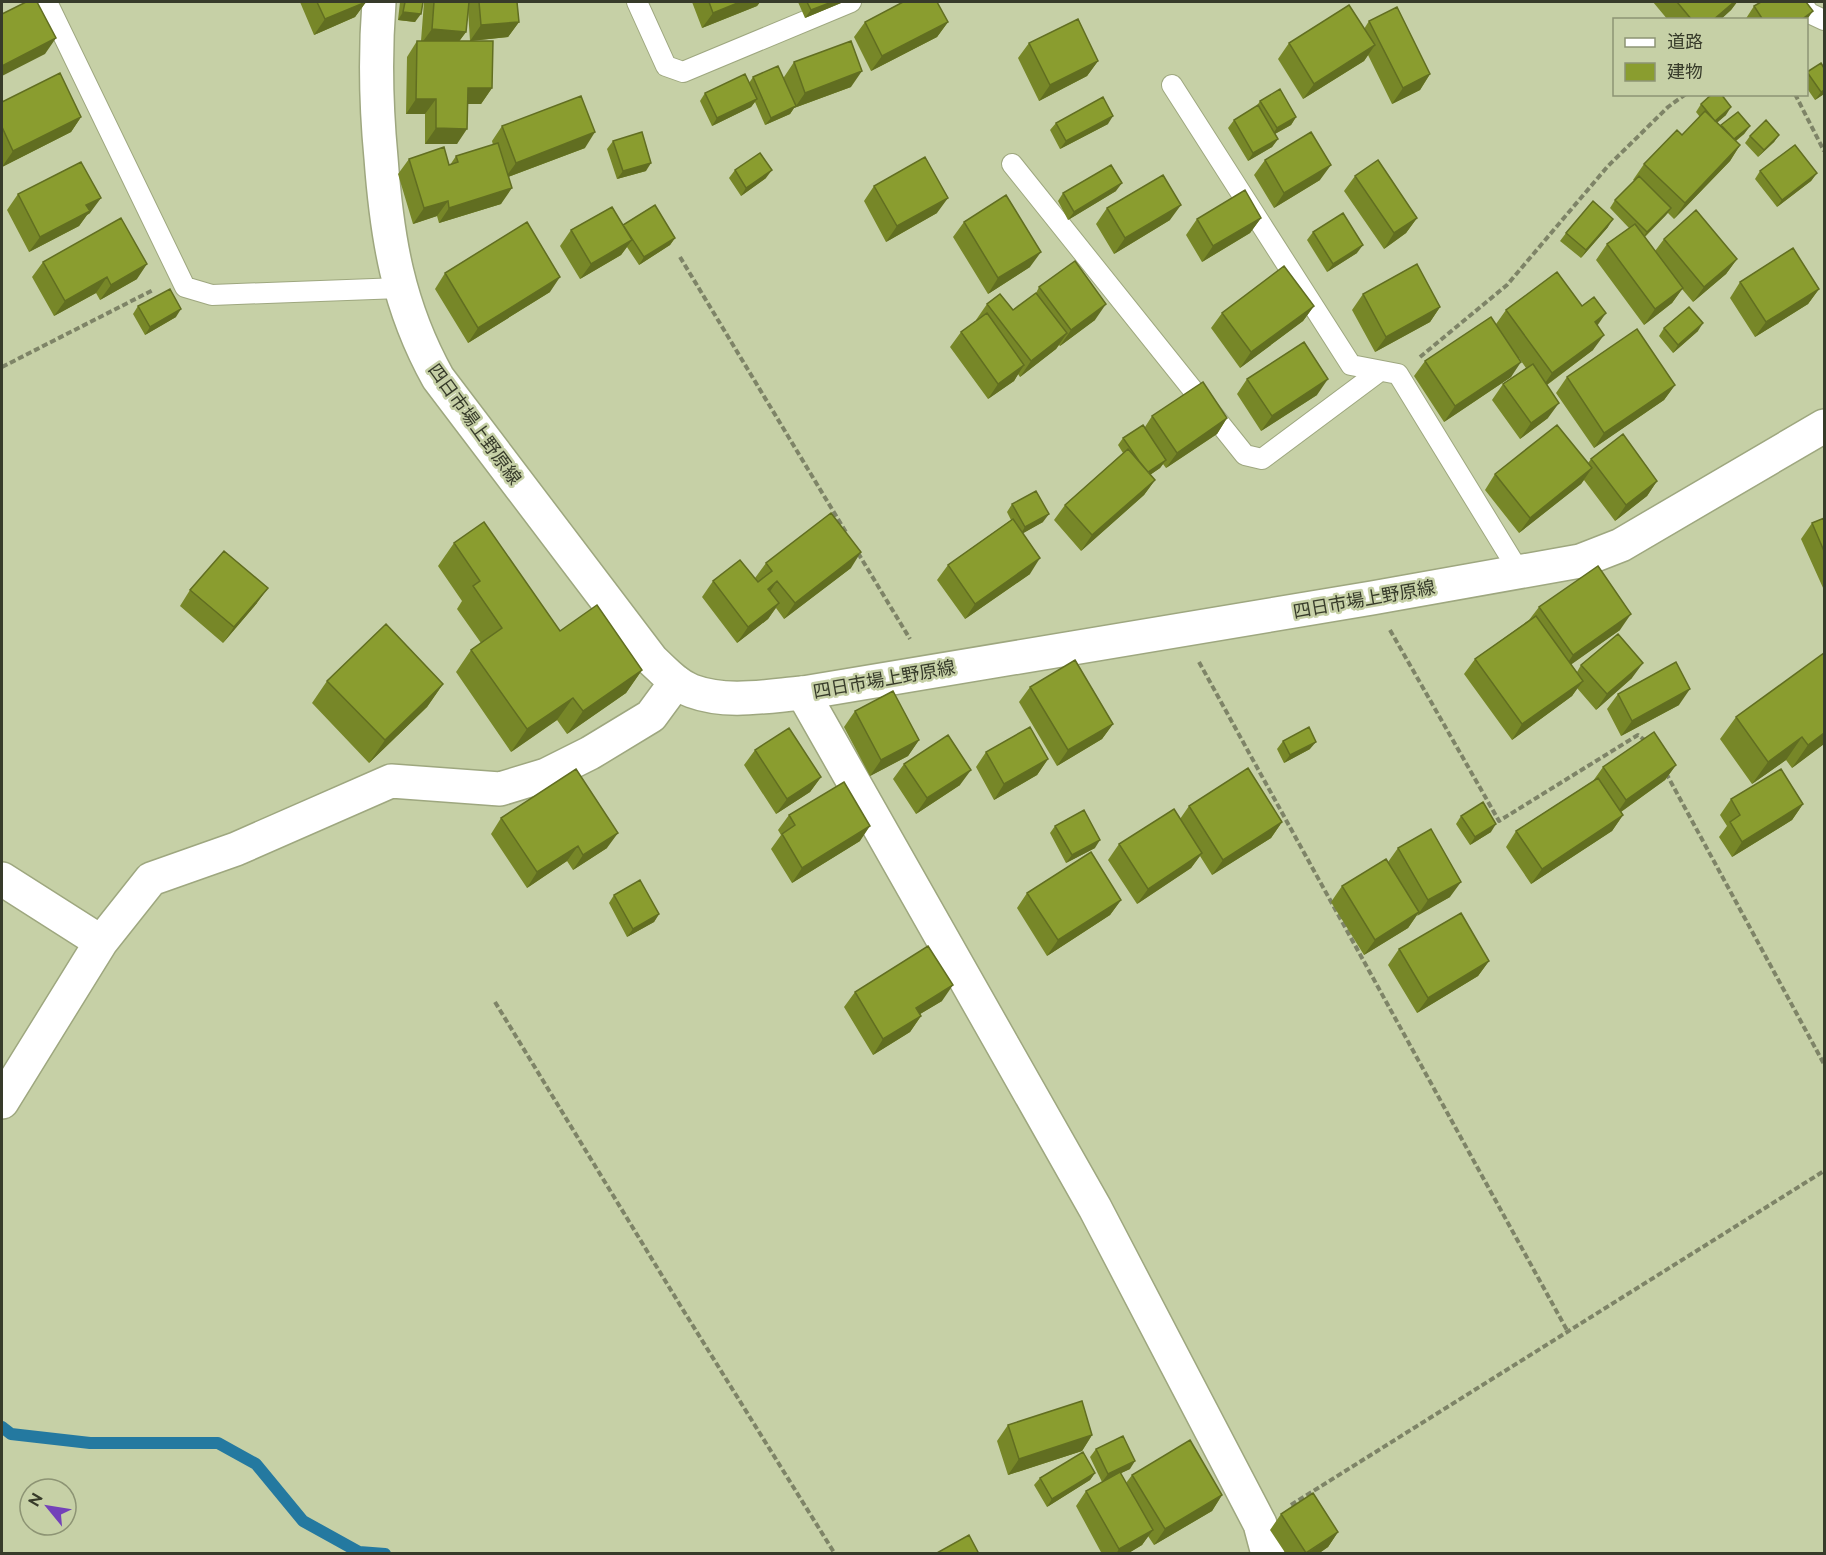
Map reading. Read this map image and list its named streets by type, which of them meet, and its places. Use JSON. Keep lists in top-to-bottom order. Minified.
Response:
{"streets":{"main road":["四日市場上野原線"]},"legend":["道路","建物"],"north":"top left"}
